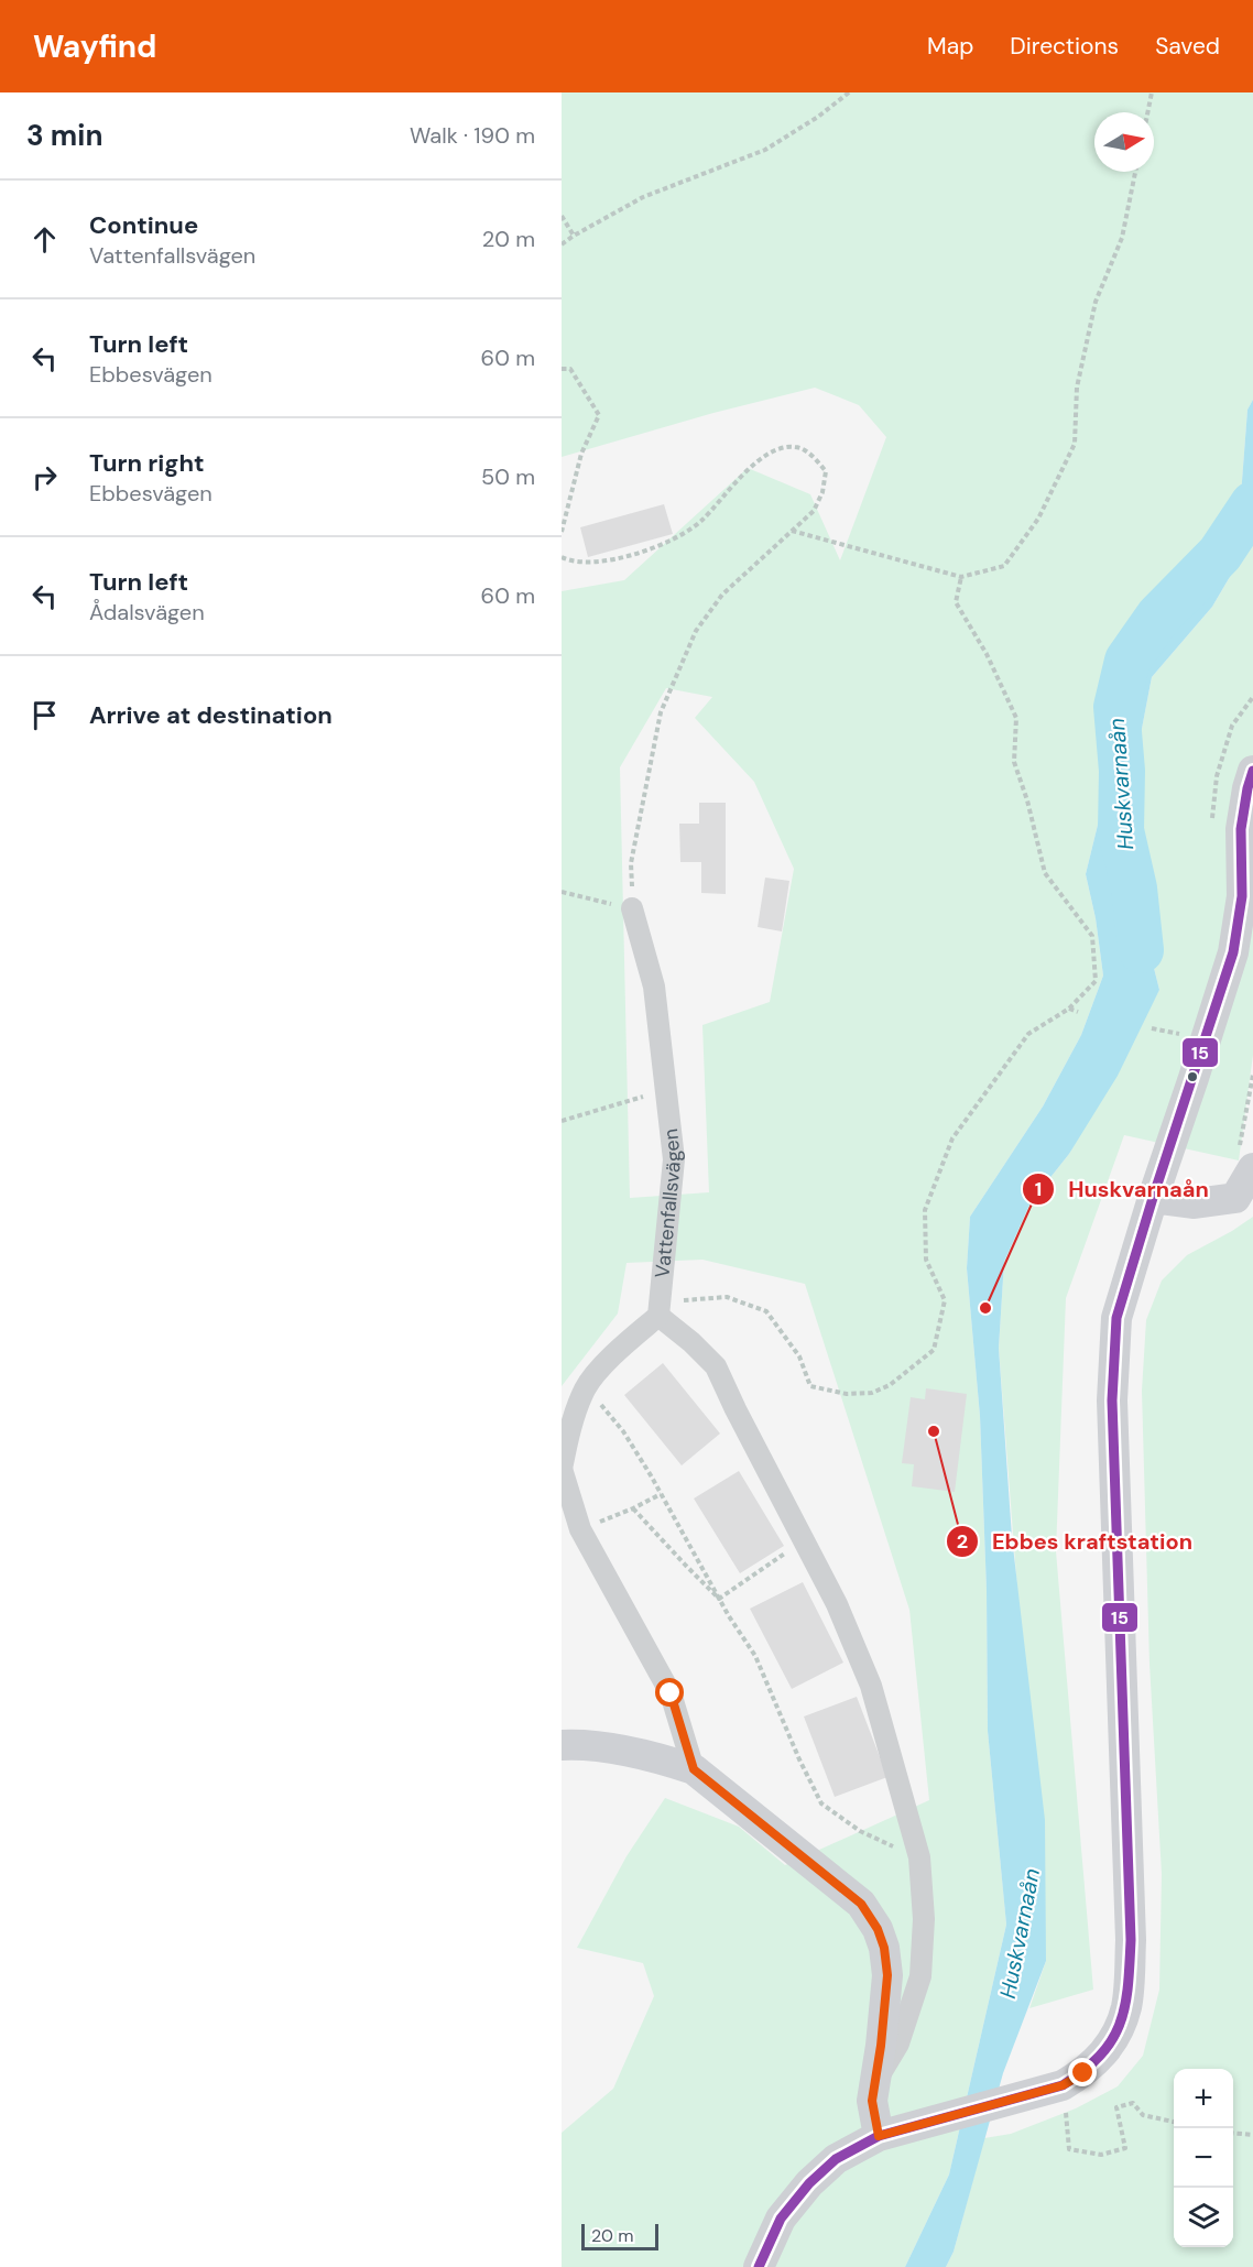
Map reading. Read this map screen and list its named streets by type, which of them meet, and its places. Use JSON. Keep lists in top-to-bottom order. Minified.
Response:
{"streets":{"street":["Vattenfallsvägen"]},"water":["Huskvarnaån"],"places":["Huskvarnaån","Ebbes kraftstation"],"lines":["transit line 15"],"scale_bar":"20 m","north":"right","page":{"header":"Wayfind","nav":["Map","Directions","Saved"],"heading":["3 min","Walk · 190 m"],"list":[["Continue","Vattenfallsvägen","20 m"],["Turn left","Ebbesvägen","60 m"],["Turn right","Ebbesvägen","50 m"],["Turn left","Ådalsvägen","60 m"],"Arrive at destination"],"map_buttons":["+","−"],"scale":"20 m"}}
